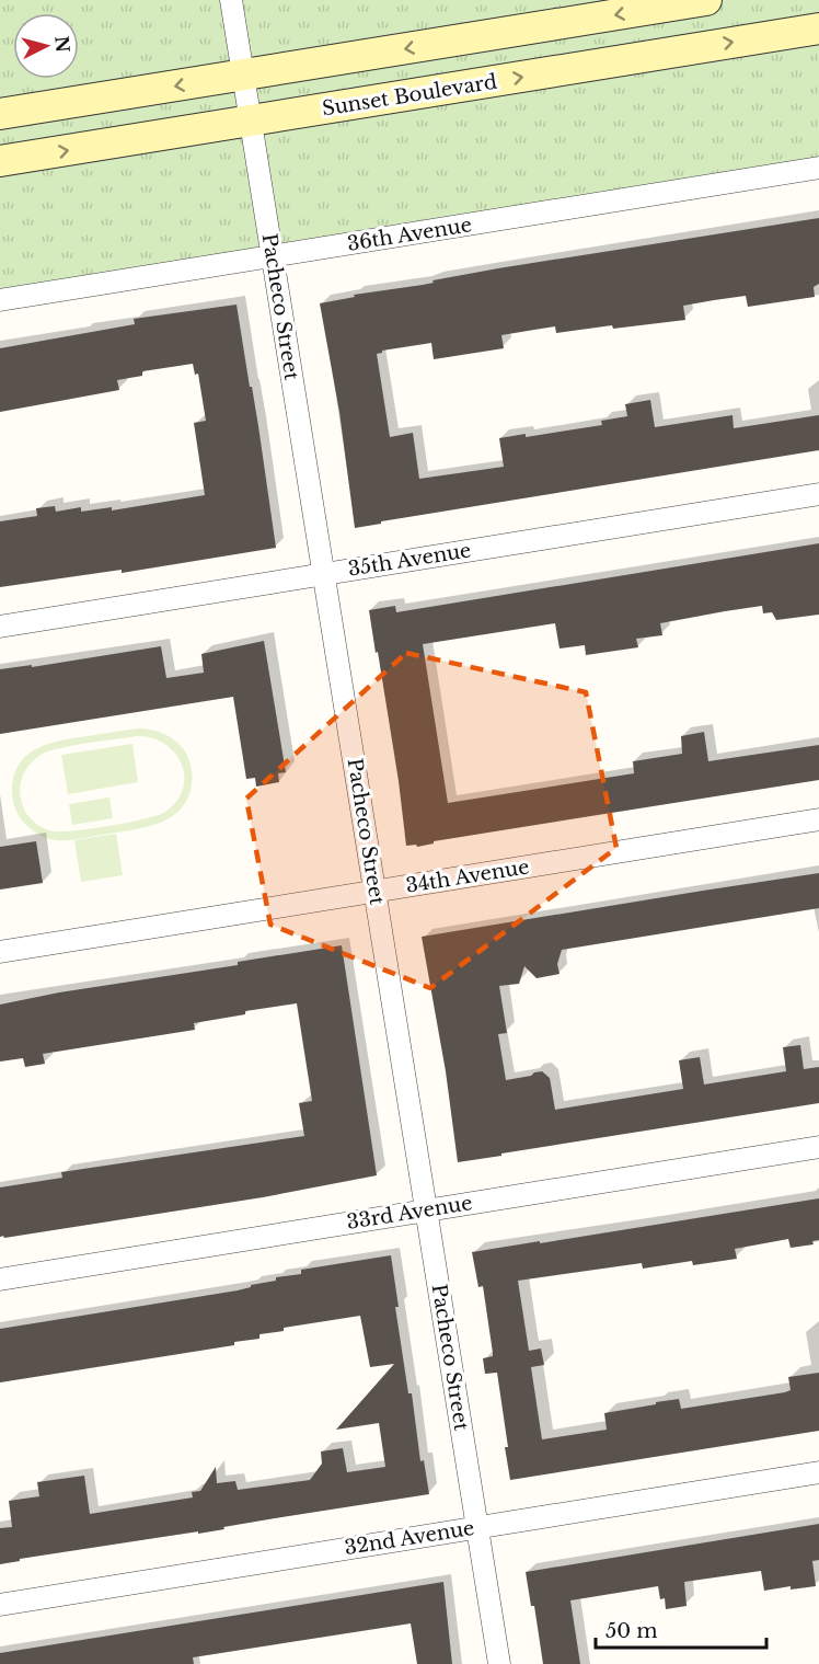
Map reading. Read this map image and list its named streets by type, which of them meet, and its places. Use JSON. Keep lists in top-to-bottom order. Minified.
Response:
{"streets":{"main road":["Sunset Boulevard"],"street":["36th Avenue","Pacheco Street","35th Avenue","34th Avenue","33rd Avenue","32nd Avenue"]},"crossings":[["Sunset Boulevard","Pacheco Street"],["36th Avenue","Pacheco Street"],["Pacheco Street","35th Avenue"],["Pacheco Street","34th Avenue"],["Pacheco Street","33rd Avenue"],["Pacheco Street","32nd Avenue"]],"scale_bar":"50 m","north":"right"}
